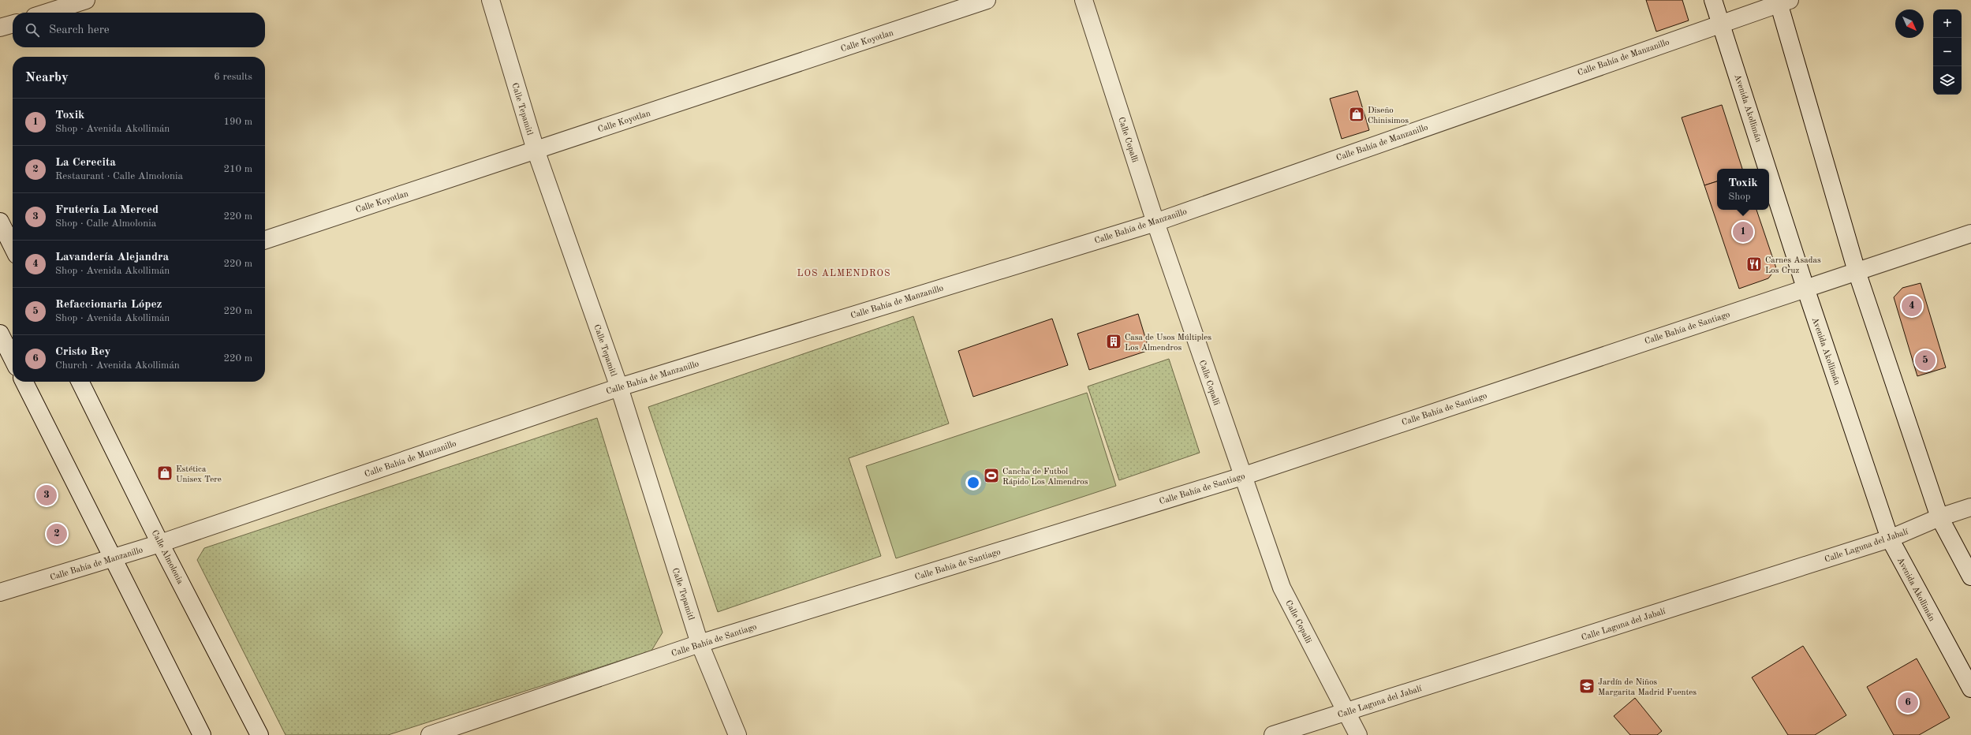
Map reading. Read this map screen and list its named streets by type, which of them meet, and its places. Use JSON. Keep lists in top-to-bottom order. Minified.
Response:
{"streets":{"street":["Calle Koyotlan","Calle Bahía de Manzanillo","Avenida Akollimán","Calle Tepamitl","Calle Copalli","Calle Bahía de Santiago","Calle Laguna del Jabalí","Calle Almolonia"]},"crossings":[["Calle Koyotlan","Calle Tepamitl"],["Calle Bahía de Manzanillo","Avenida Akollimán"],["Calle Bahía de Manzanillo","Calle Tepamitl"],["Calle Bahía de Manzanillo","Calle Copalli"],["Calle Bahía de Manzanillo","Calle Almolonia"],["Avenida Akollimán","Calle Bahía de Santiago"],["Avenida Akollimán","Calle Laguna del Jabalí"],["Calle Tepamitl","Calle Bahía de Santiago"],["Calle Copalli","Calle Bahía de Santiago"],["Calle Copalli","Calle Laguna del Jabalí"]],"districts":["LOS ALMENDROS"],"places":{"shop":["Diseño Chinisimos","Estética Unisex Tere"],"restaurant":["Carnes Asadas Los Cruz"],"building":["Casa de Usos Múltiples Los Almendros"],"sports":["Cancha de Futbol Rápido Los Almendros"],"school or university":["Jardín de Niños Margarita Madrid Fuentes"]},"north":"bottom right","page":{"map_buttons":["+","−"],"search":"Search here","heading":["Nearby","6 results"],"list":[{"mark":"1","name":"Toxik","note":"Shop · Avenida Akollimán","value":"190 m"},{"mark":"2","name":"La Cerecita","note":"Restaurant · Calle Almolonia","value":"210 m"},{"mark":"3","name":"Frutería La Merced","note":"Shop · Calle Almolonia","value":"220 m"},{"mark":"4","name":"Lavandería Alejandra","note":"Shop · Avenida Akollimán","value":"220 m"},{"mark":"5","name":"Refaccionaria López","note":"Shop · Avenida Akollimán","value":"220 m"},{"mark":"6","name":"Cristo Rey","note":"Church · Avenida Akollimán","value":"220 m"}],"popup":["Toxik","Shop"],"pins":["1","4","5","3","2","6"]}}
